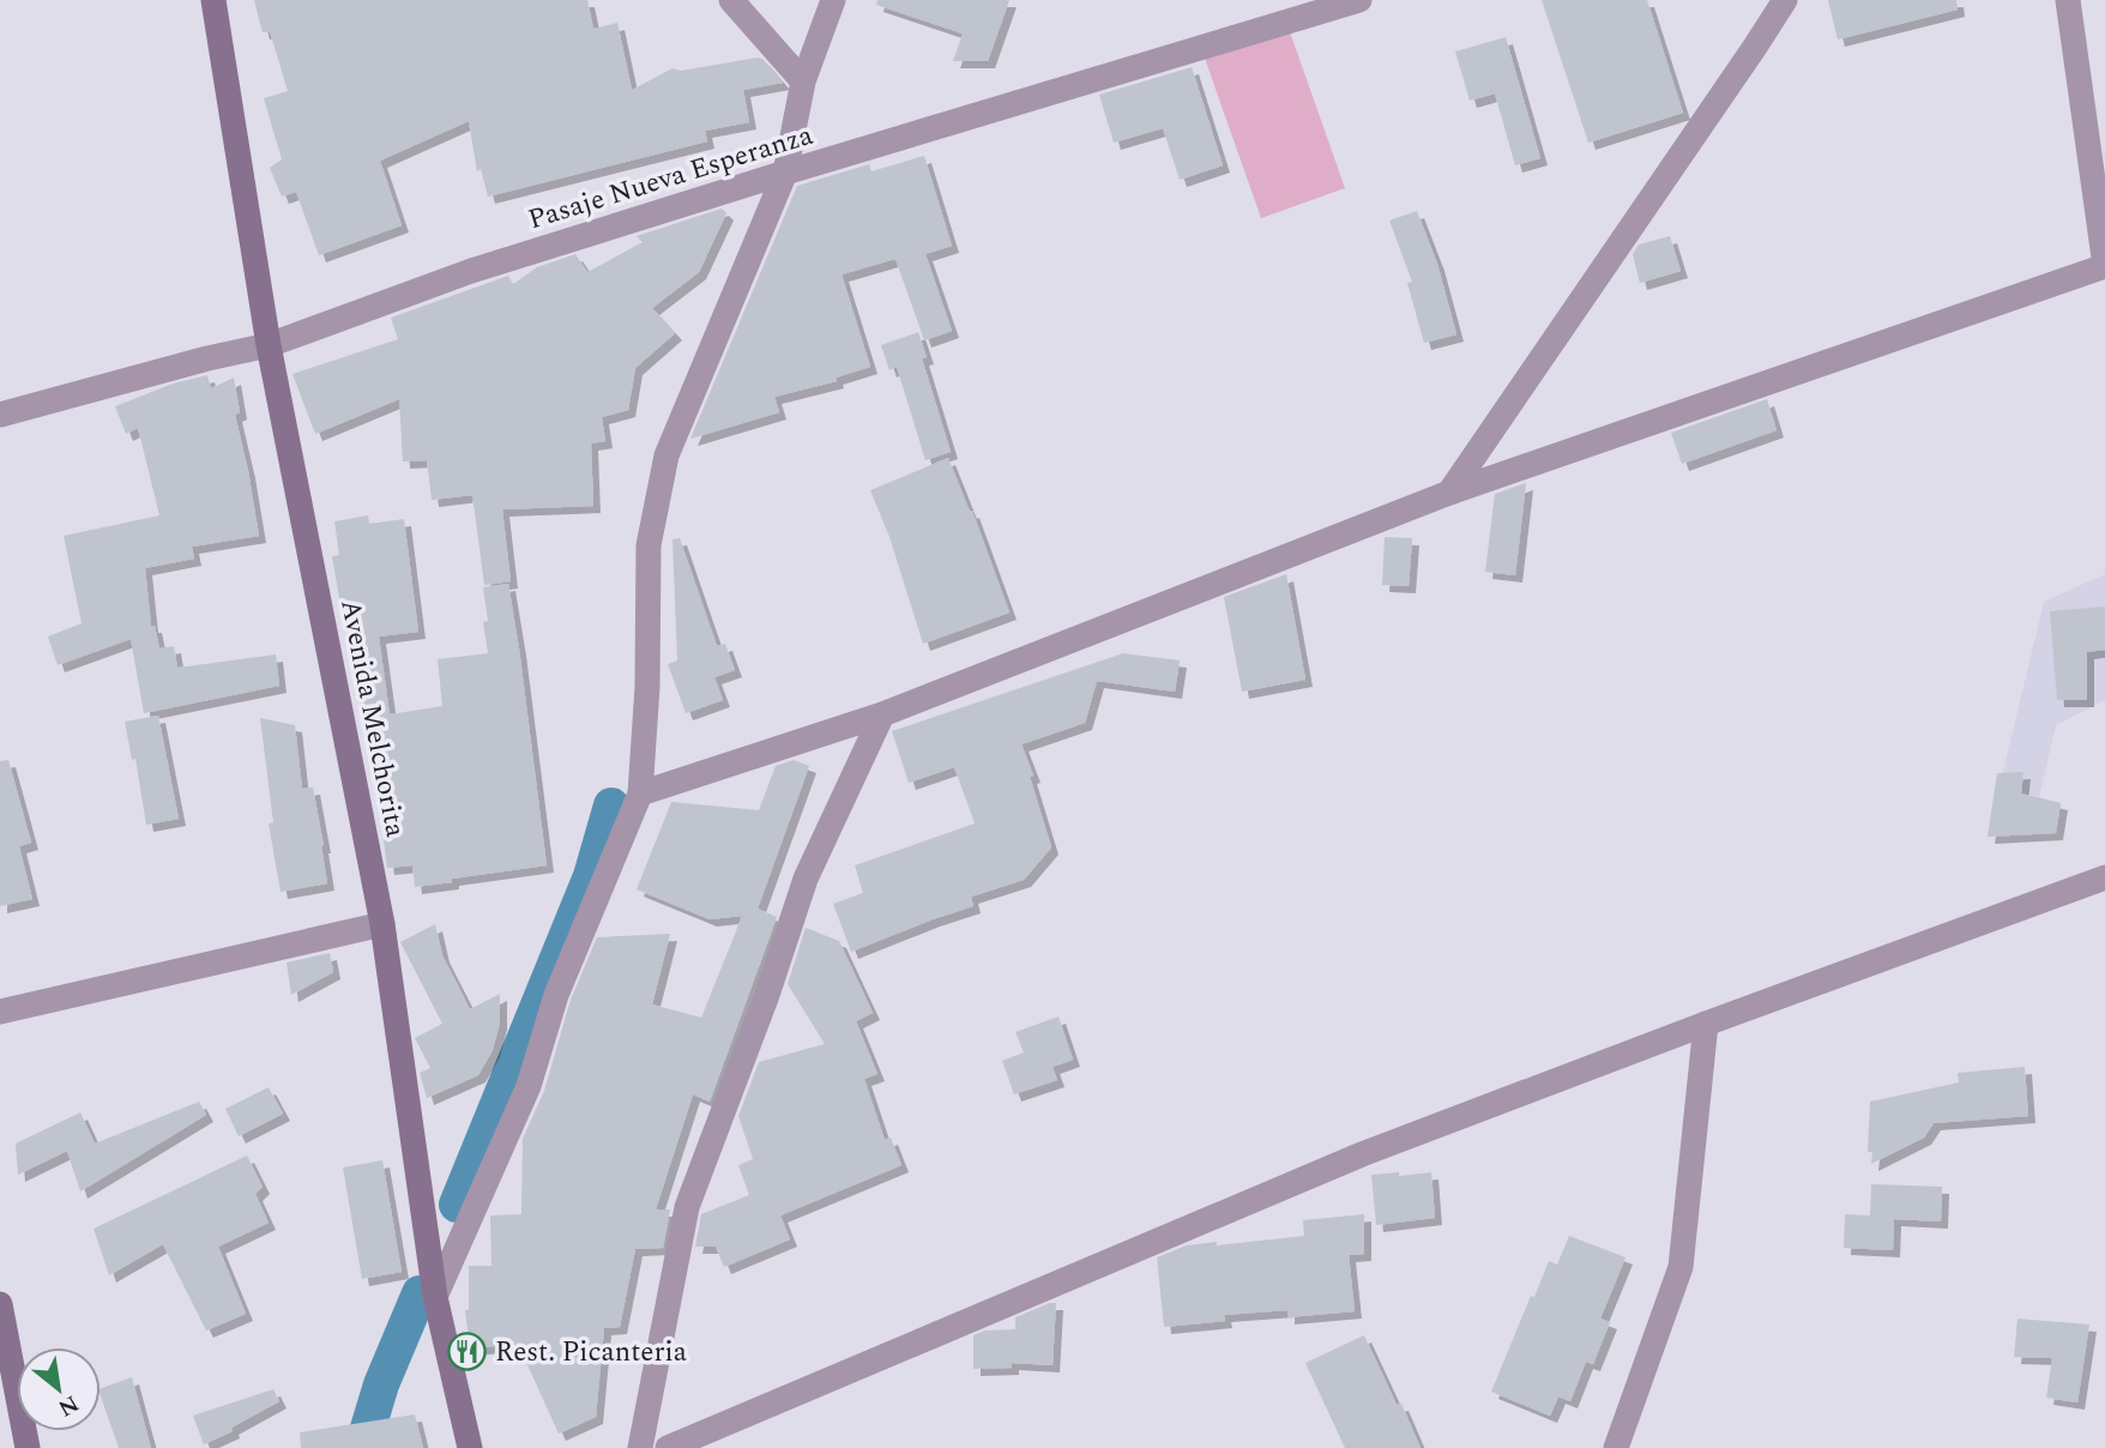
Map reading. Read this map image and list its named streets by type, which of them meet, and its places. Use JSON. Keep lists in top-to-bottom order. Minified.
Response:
{"streets":{"main road":["Avenida Melchorita"],"street":["Pasaje Nueva Esperanza"]},"crossings":[["Pasaje Nueva Esperanza","Avenida Melchorita"]],"places":{"restaurant":["Rest. Picanteria"]},"north":"bottom right"}
